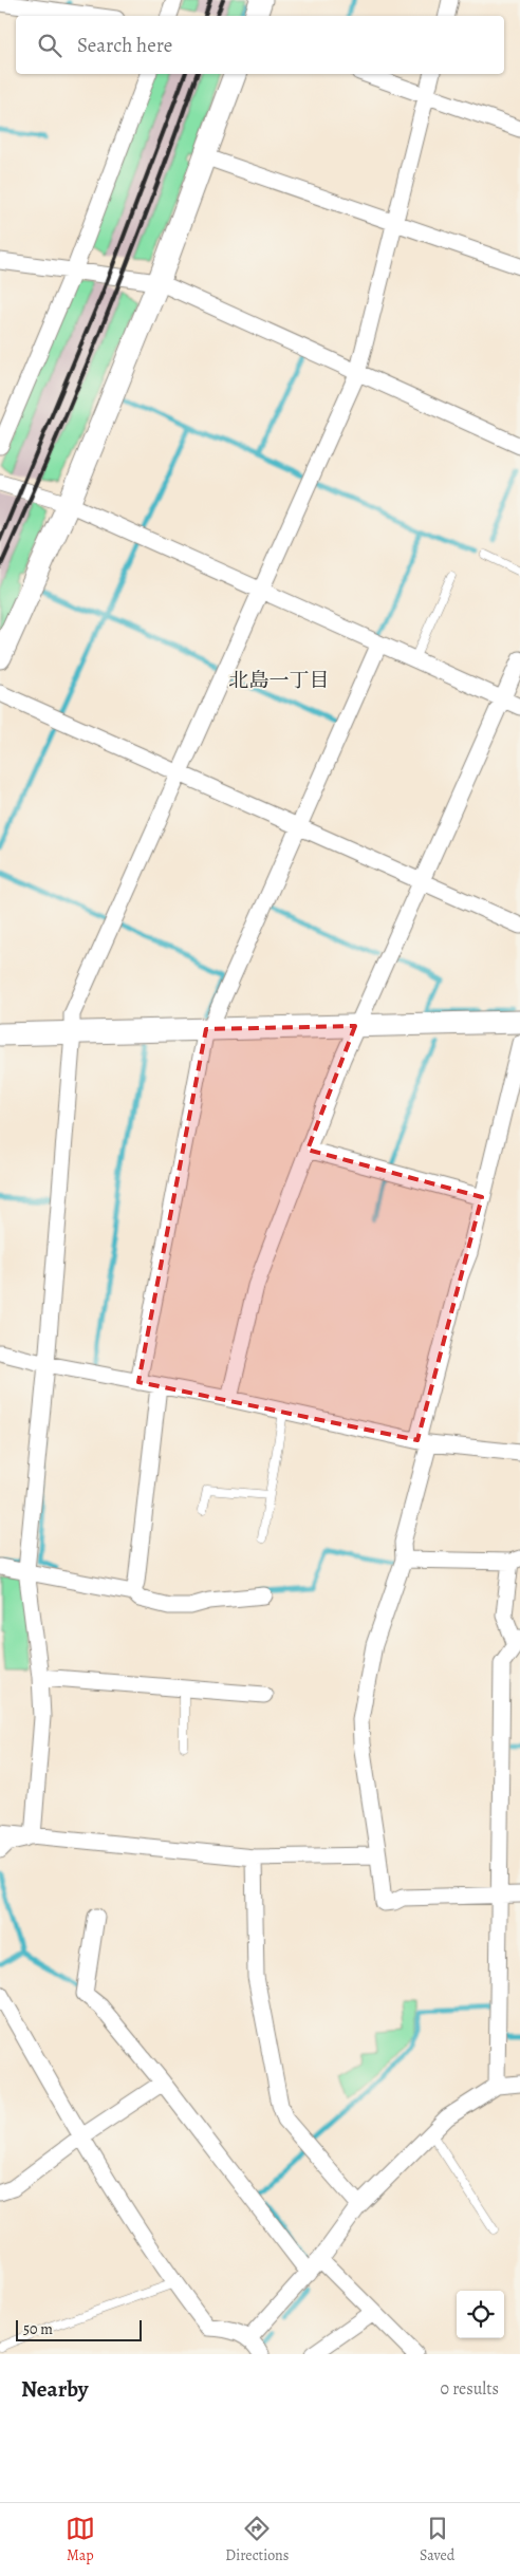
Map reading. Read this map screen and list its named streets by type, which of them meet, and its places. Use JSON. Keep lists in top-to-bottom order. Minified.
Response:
{"districts":["北島一丁目"],"scale_bar":"50 m","page":{"search":"Search here","scale":"50 m","heading":["Nearby","0 results"],"nav":["Map","Directions","Saved"]}}
